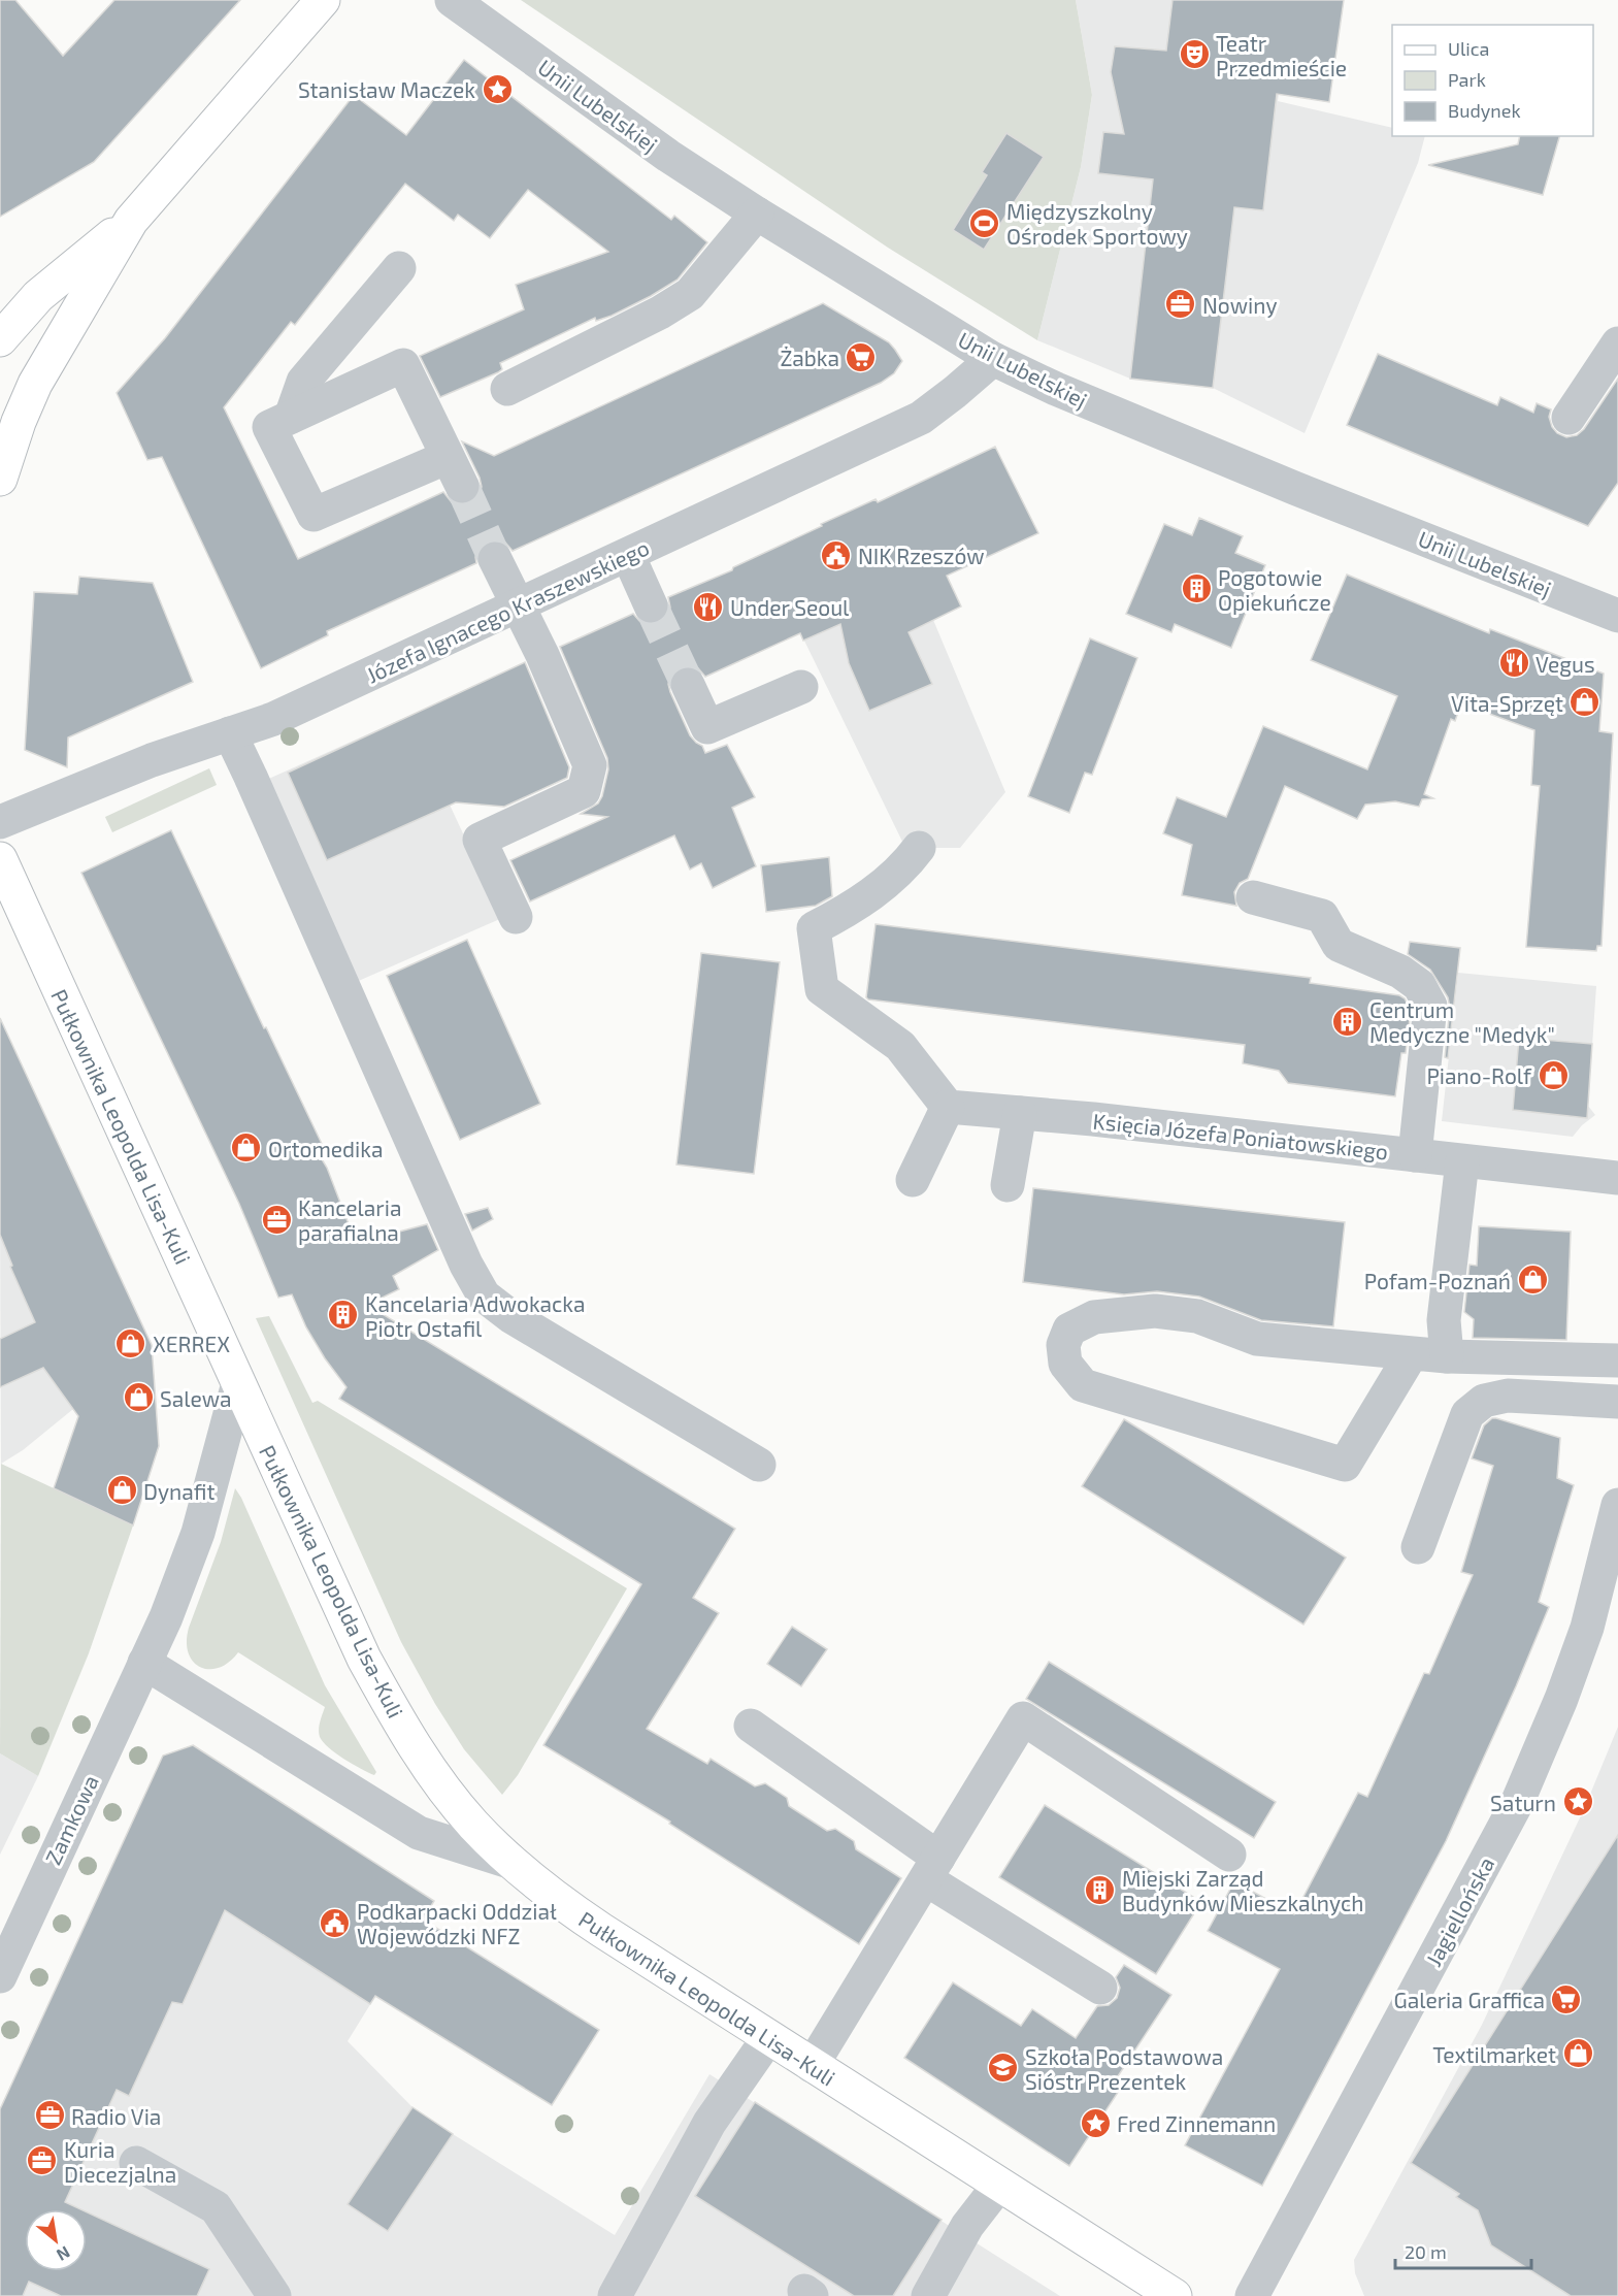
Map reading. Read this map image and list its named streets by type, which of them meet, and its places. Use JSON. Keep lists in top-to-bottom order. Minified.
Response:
{"streets":{"main road":["Pułkownika Leopolda Lisa-Kuli"],"street":["Unii Lubelskiej","Józefa Ignacego Kraszewskiego","Księcia Józefa Poniatowskiego","Zamkowa","Jagiellońska"]},"crossings":[["Unii Lubelskiej","Józefa Ignacego Kraszewskiego"],["Pułkownika Leopolda Lisa-Kuli","Zamkowa"]],"places":{"theatre":["Teatr Przedmieście"],"place":["Stanisław Maczek","Saturn","Fred Zinnemann"],"sports":["Międzyszkolny Ośrodek Sportowy"],"office":["Nowiny","Kancelaria parafialna","Radio Via","Kuria Diecezjalna"],"supermarket":["Żabka","Galeria Graffica"],"public building":["NIK Rzeszów","Podkarpacki Oddział Wojewódzki NFZ"],"building":["Pogotowie Opiekuńcze","Centrum Medyczne \"Medyk\"","Kancelaria Adwokacka Piotr Ostafil","Miejski Zarząd Budynków Mieszkalnych"],"restaurant":["Under Seoul","Vegus"],"shop":["Vita-Sprzęt","Piano-Rolf","Ortomedika","Pofam-Poznań","XERREX","Salewa","Dynafit","Textilmarket"],"school or university":["Szkoła Podstawowa Sióstr Prezentek"]},"legend":["Ulica","Park","Budynek"],"scale_bar":"20 m","north":"bottom right"}
